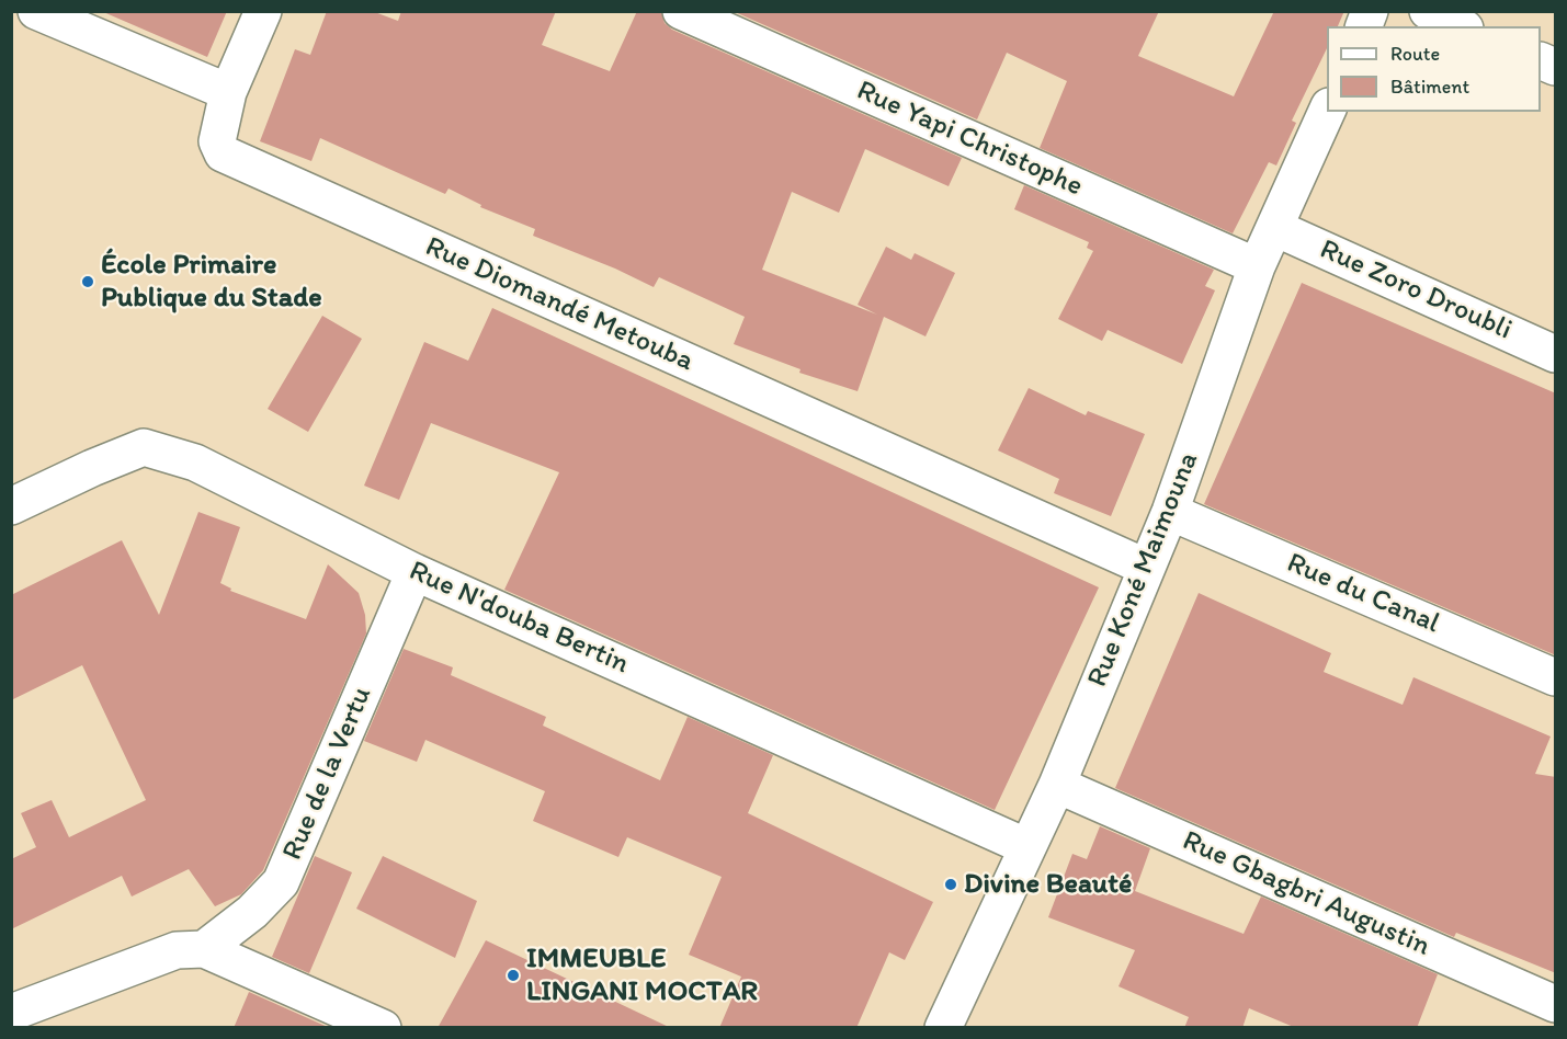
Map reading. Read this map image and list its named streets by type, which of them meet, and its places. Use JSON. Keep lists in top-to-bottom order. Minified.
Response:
{"streets":{"street":["Rue Yapi Christophe","Rue Zoro Droubli","Rue Diomandé Metouba","Rue Koné Maimouna","Rue du Canal","Rue N'douba Bertin","Rue de la Vertu","Rue Gbagbri Augustin"]},"crossings":[["Rue Yapi Christophe","Rue Koné Maimouna"],["Rue Zoro Droubli","Rue Koné Maimouna"],["Rue Diomandé Metouba","Rue Koné Maimouna"],["Rue Koné Maimouna","Rue du Canal"],["Rue Koné Maimouna","Rue N'douba Bertin"],["Rue Koné Maimouna","Rue Gbagbri Augustin"],["Rue N'douba Bertin","Rue de la Vertu"]],"places":["École Primaire Publique du Stade","Divine Beauté","IMMEUBLE LINGANI MOCTAR"],"legend":["Route","Bâtiment"]}
